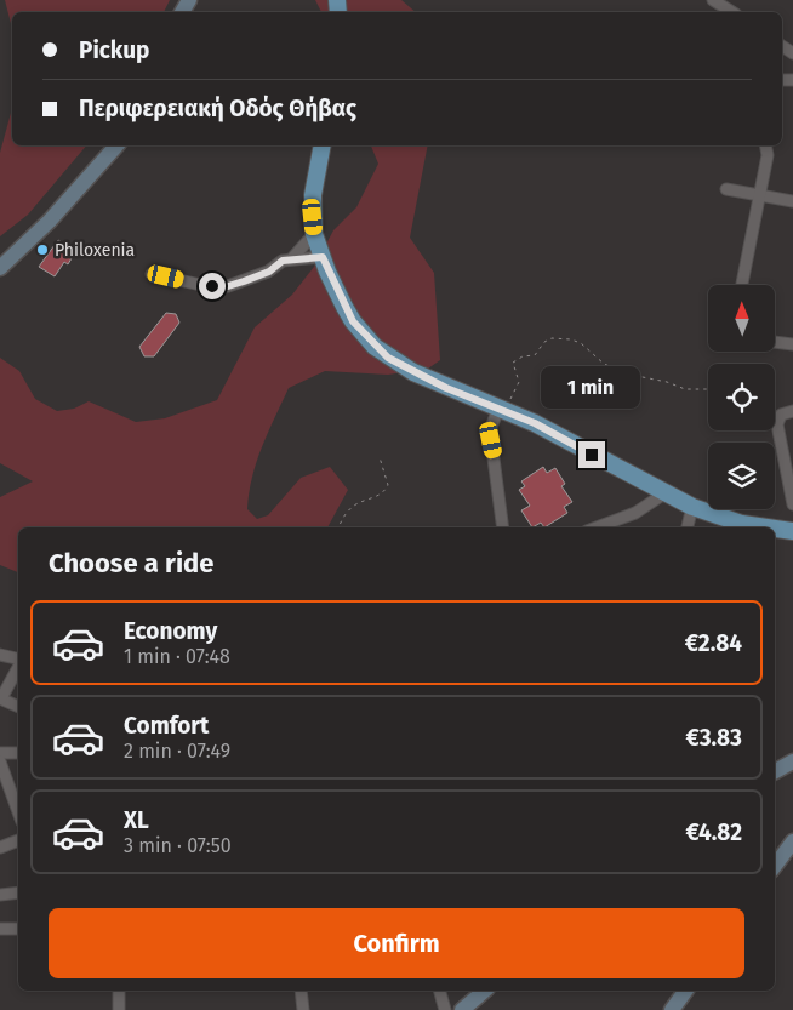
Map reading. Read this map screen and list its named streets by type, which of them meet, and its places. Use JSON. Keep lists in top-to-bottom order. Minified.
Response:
{"places":["Philoxenia"],"north":"top","page":{"banner":["Pickup","Περιφερειακή Οδός Θήβας"],"bubble":"1 min","heading":"Choose a ride","list":[{"name":"Economy","note":"1 min · 07:48","value":"€2.84"},{"name":"Comfort","note":"2 min · 07:49","value":"€3.83"},{"name":"XL","note":"3 min · 07:50","value":"€4.82"}],"buttons":"Confirm"}}
